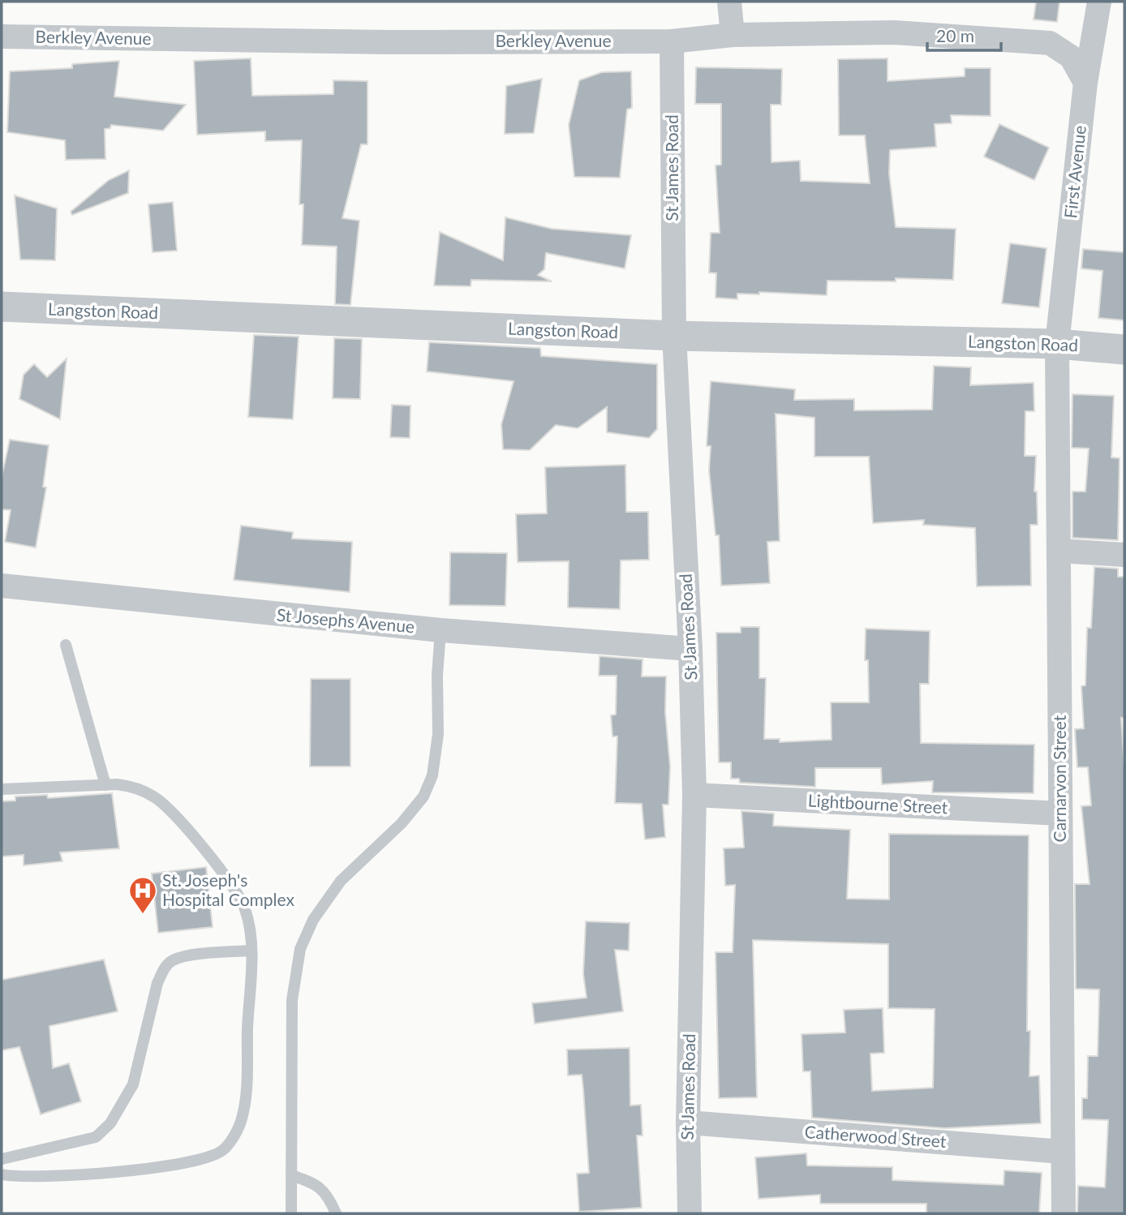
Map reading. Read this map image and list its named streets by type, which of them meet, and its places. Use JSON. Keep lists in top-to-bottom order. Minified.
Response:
{"streets":{"street":["Berkley Avenue","St James Road","First Avenue","Langston Road","St Josephs Avenue","Carnarvon Street","Lightbourne Street","Catherwood Street"]},"crossings":[["Berkley Avenue","St James Road"],["Berkley Avenue","First Avenue"],["St James Road","Langston Road"],["St James Road","St Josephs Avenue"],["St James Road","Lightbourne Street"],["St James Road","Catherwood Street"],["First Avenue","Langston Road"],["First Avenue","Carnarvon Street"],["Langston Road","Carnarvon Street"],["Carnarvon Street","Lightbourne Street"],["Carnarvon Street","Catherwood Street"]],"places":{"hospital":["St. Joseph's Hospital Complex"]},"scale_bar":"20 m"}
